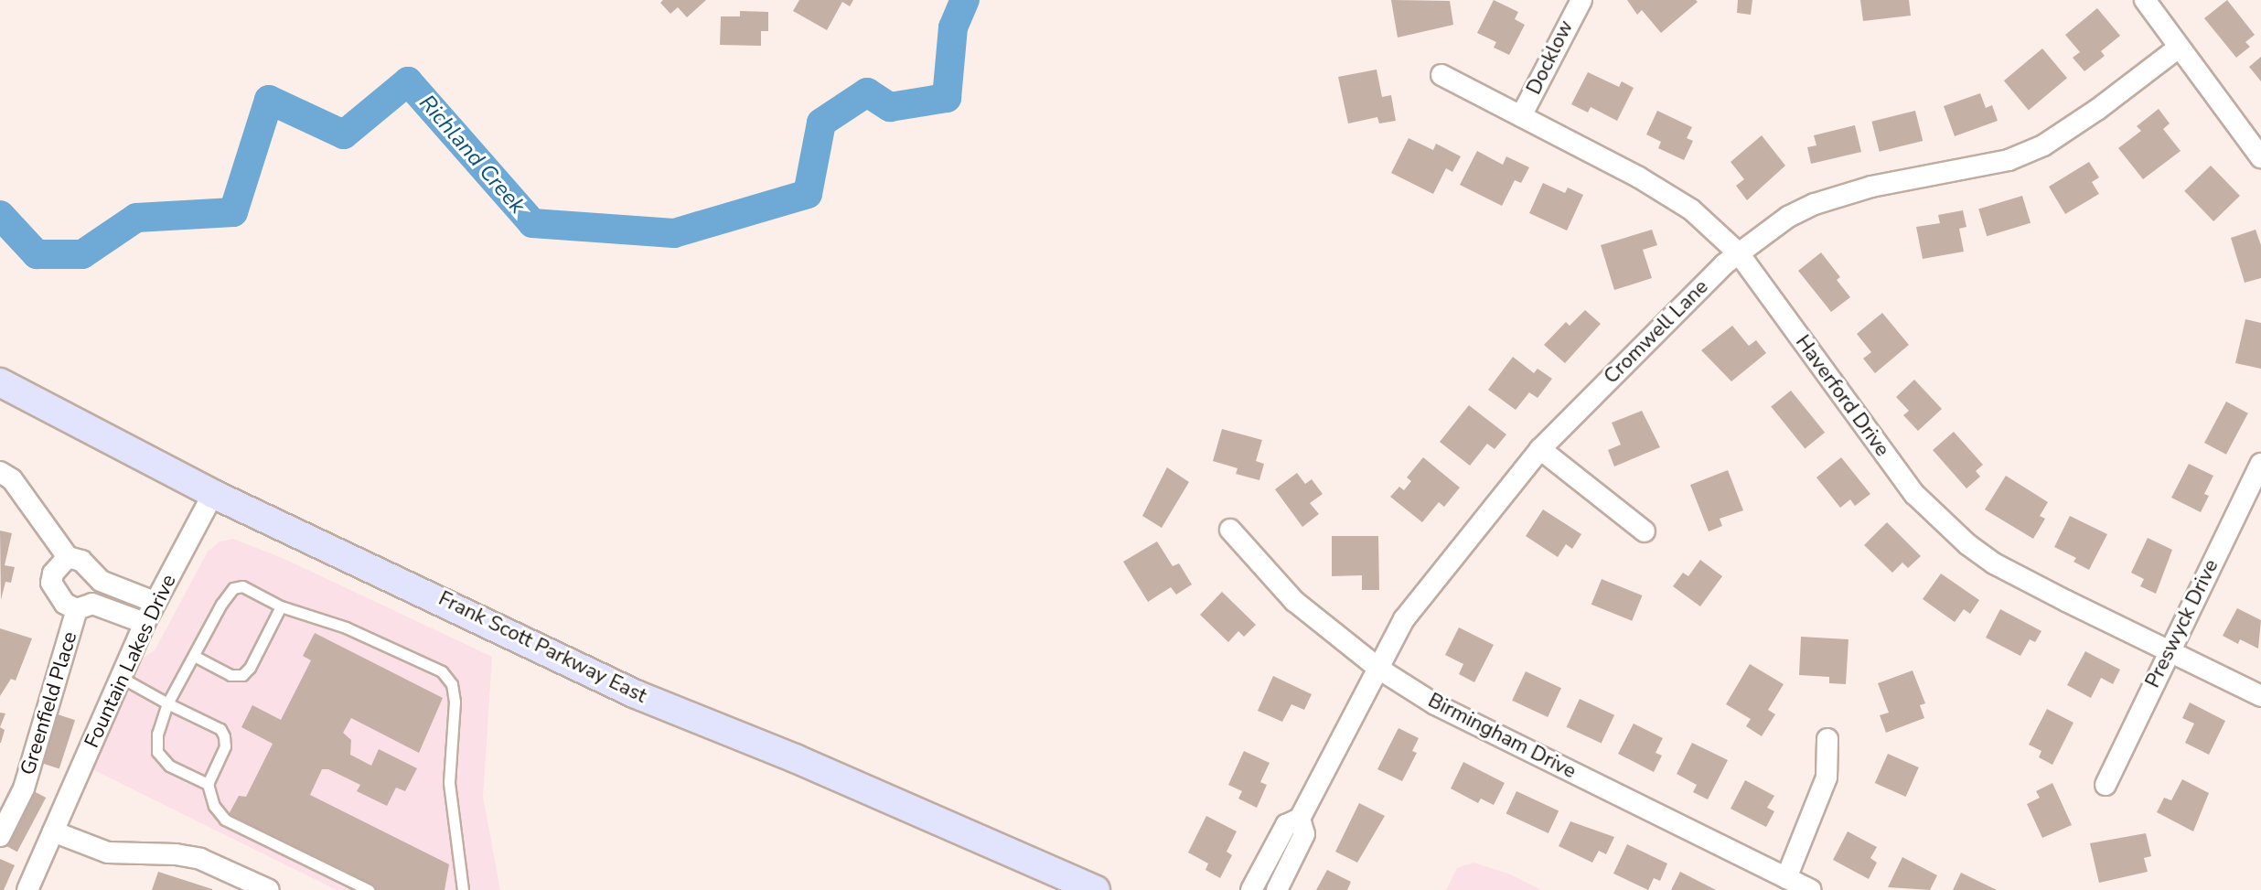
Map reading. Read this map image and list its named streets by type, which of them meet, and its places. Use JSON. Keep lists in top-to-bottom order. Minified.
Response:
{"streets":{"main road":["Frank Scott Parkway East"],"street":["Docklow","Cromwell Lane","Haverford Drive","Preswyck Drive","Fountain Lakes Drive","Greenfield Place","Birmingham Drive"]},"crossings":[["Docklow","Haverford Drive"],["Cromwell Lane","Haverford Drive"],["Cromwell Lane","Birmingham Drive"],["Haverford Drive","Preswyck Drive"],["Frank Scott Parkway East","Fountain Lakes Drive"],["Fountain Lakes Drive","Greenfield Place"]],"water":["Richland Creek"]}
